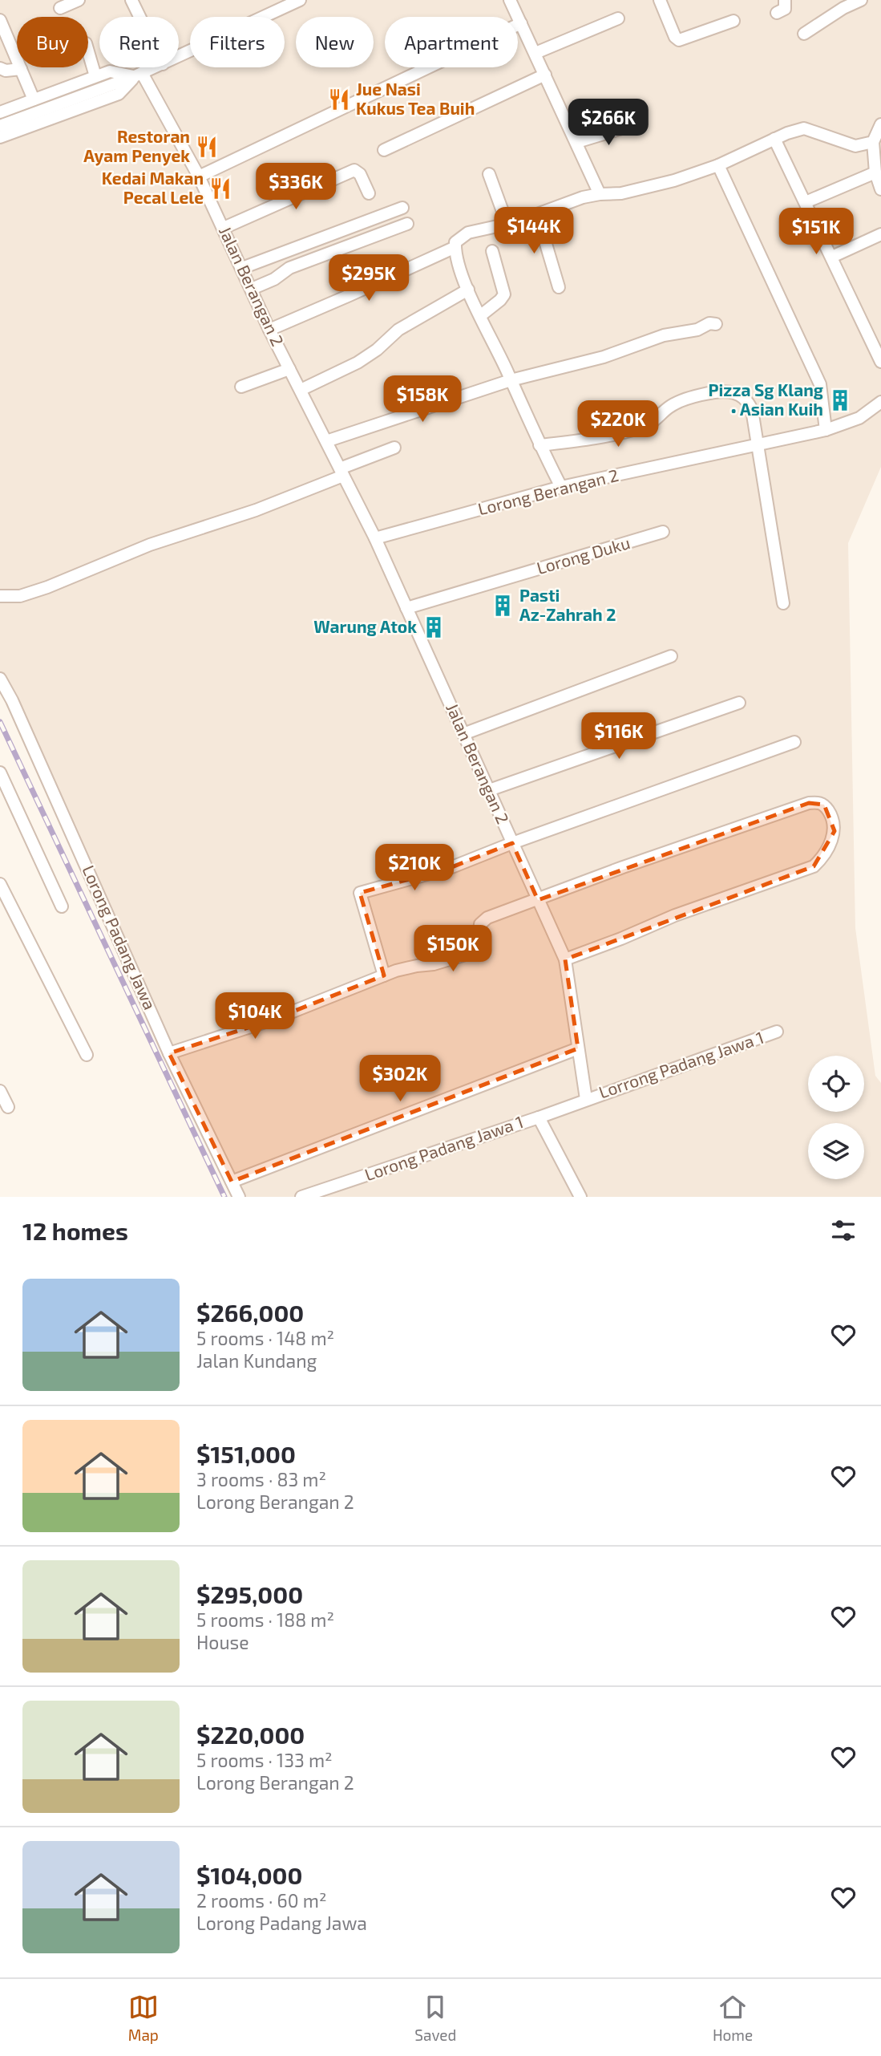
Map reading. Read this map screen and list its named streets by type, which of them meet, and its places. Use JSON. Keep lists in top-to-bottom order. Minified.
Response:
{"streets":{"street":["Jalan Berangan 2","Lorong Berangan 2","Lorong Duku","Lorong Padang Jawa","Lorrong Padang Jawa 1","Lorong Padang Jawa 1"]},"crossings":[["Jalan Berangan 2","Lorong Berangan 2"],["Jalan Berangan 2","Lorong Duku"],["Jalan Berangan 2","Lorrong Padang Jawa 1"],["Jalan Berangan 2","Lorong Padang Jawa 1"],["Lorrong Padang Jawa 1","Lorong Padang Jawa 1"]],"places":{"restaurant":["Jue Nasi Kukus Tea Buih","Restoran Ayam Penyek","Kedai Makan Pecal Lele"],"building":["Pizza Sg Klang • Asian Kuih","Pasti Az-Zahrah 2","Warung Atok"]},"page":{"chip":["Buy","Rent","Filters","New","Apartment"],"price":["$266K","$336K","$144K","$151K","$295K","$158K","$220K","$116K","$210K","$150K","$104K","$302K"],"heading":"12 homes","list":[{"name":"$266,000","note":"5 rooms · 148 m² · Jalan Kundang"},{"name":"$151,000","note":"3 rooms · 83 m² · Lorong Berangan 2"},{"name":"$295,000","note":"5 rooms · 188 m² · House"},{"name":"$220,000","note":"5 rooms · 133 m² · Lorong Berangan 2"},{"name":"$104,000","note":"2 rooms · 60 m² · Lorong Padang Jawa"}],"tabs":["Map","Saved","Home"]}}
